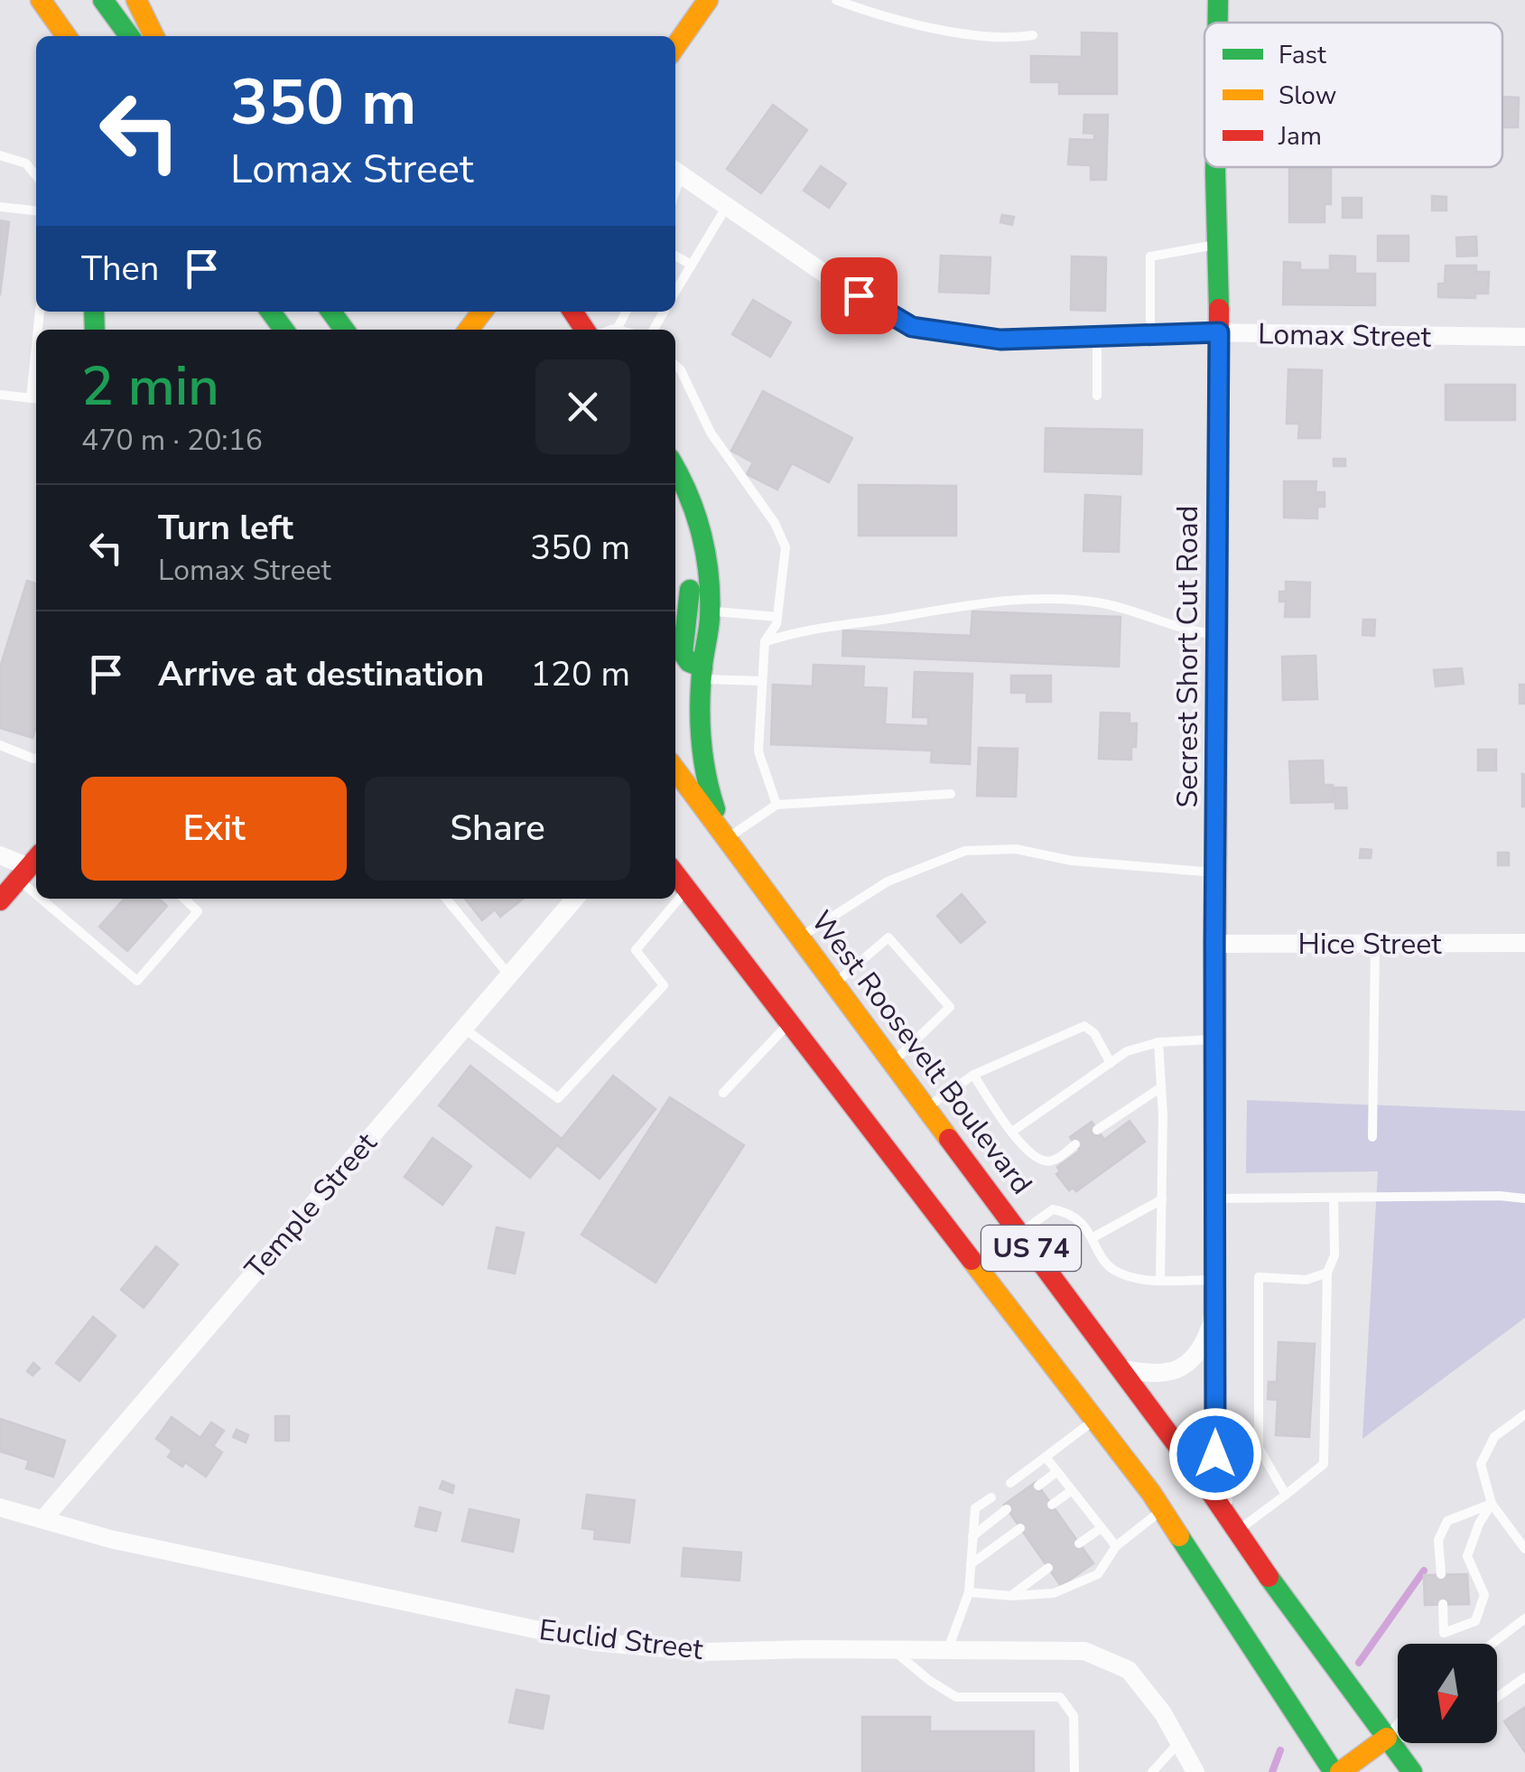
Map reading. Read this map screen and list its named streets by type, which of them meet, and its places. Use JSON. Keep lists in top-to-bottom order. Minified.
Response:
{"streets":{"main road":["Secrest Short Cut Road","West Roosevelt Boulevard","US 74"],"street":["Lomax Street","Hice Street","Temple Street","Euclid Street"]},"crossings":[["Lomax Street","Secrest Short Cut Road"],["Secrest Short Cut Road","Hice Street"],["Secrest Short Cut Road","West Roosevelt Boulevard"],["Temple Street","Euclid Street"]],"legend":["Fast","Slow","Jam"],"north":"bottom","page":{"turn":["350 m","Lomax Street"],"then":"Then","heading":["2 min","470 m · 20:16"],"list":[{"name":"Turn left","note":"Lomax Street","value":"350 m"},{"name":"Arrive at destination","value":"120 m"}],"buttons":["Exit","Share"]}}
